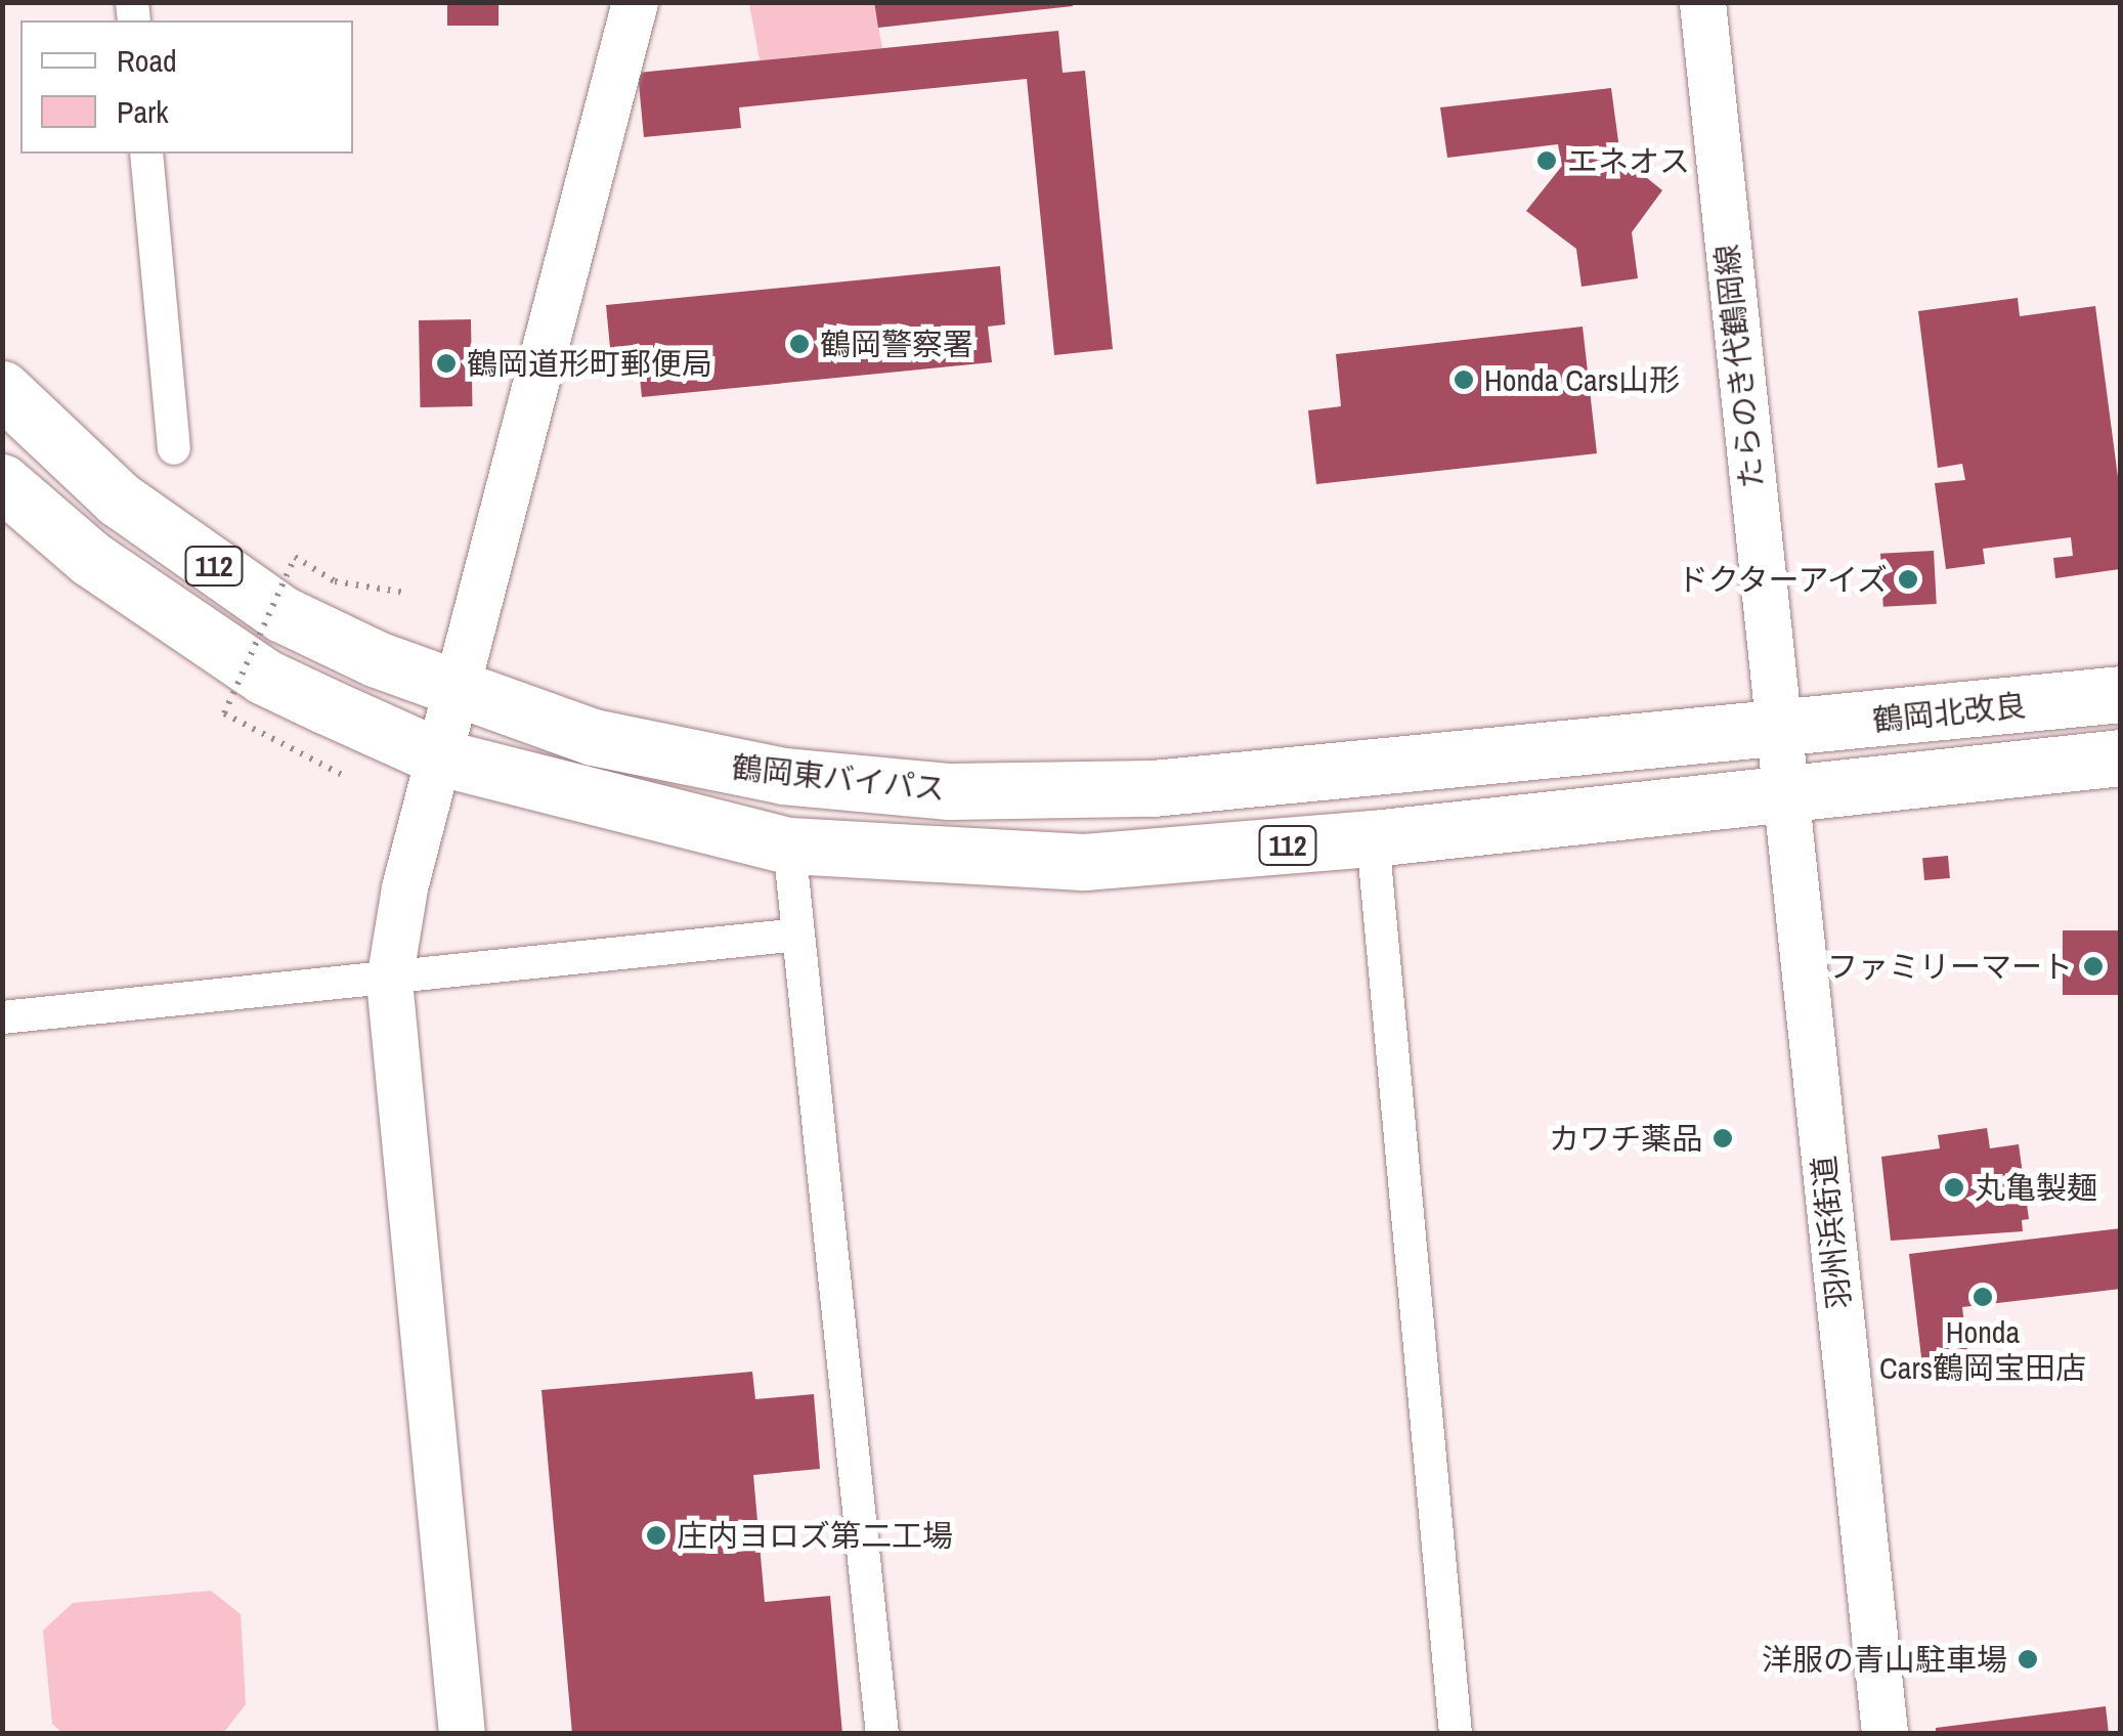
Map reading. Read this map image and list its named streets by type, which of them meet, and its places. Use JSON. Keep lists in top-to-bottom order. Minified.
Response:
{"streets":{"highway":["112","鶴岡北改良","鶴岡東バイパス"],"street":["たらのき代鶴岡線","羽州浜街道"]},"crossings":[["たらのき代鶴岡線","鶴岡北改良"],["たらのき代鶴岡線","鶴岡東バイパス"],["たらのき代鶴岡線","羽州浜街道"],["鶴岡北改良","鶴岡東バイパス"],["鶴岡北改良","羽州浜街道"],["鶴岡東バイパス","羽州浜街道"]],"places":["エネオス","鶴岡警察署","鶴岡道形町郵便局","Honda Cars山形","ドクターアイズ","ファミリーマート","カワチ薬品","丸亀製麺","Honda Cars鶴岡宝田店","庄内ヨロズ第二工場","洋服の青山駐車場"],"legend":["Road","Park"]}
